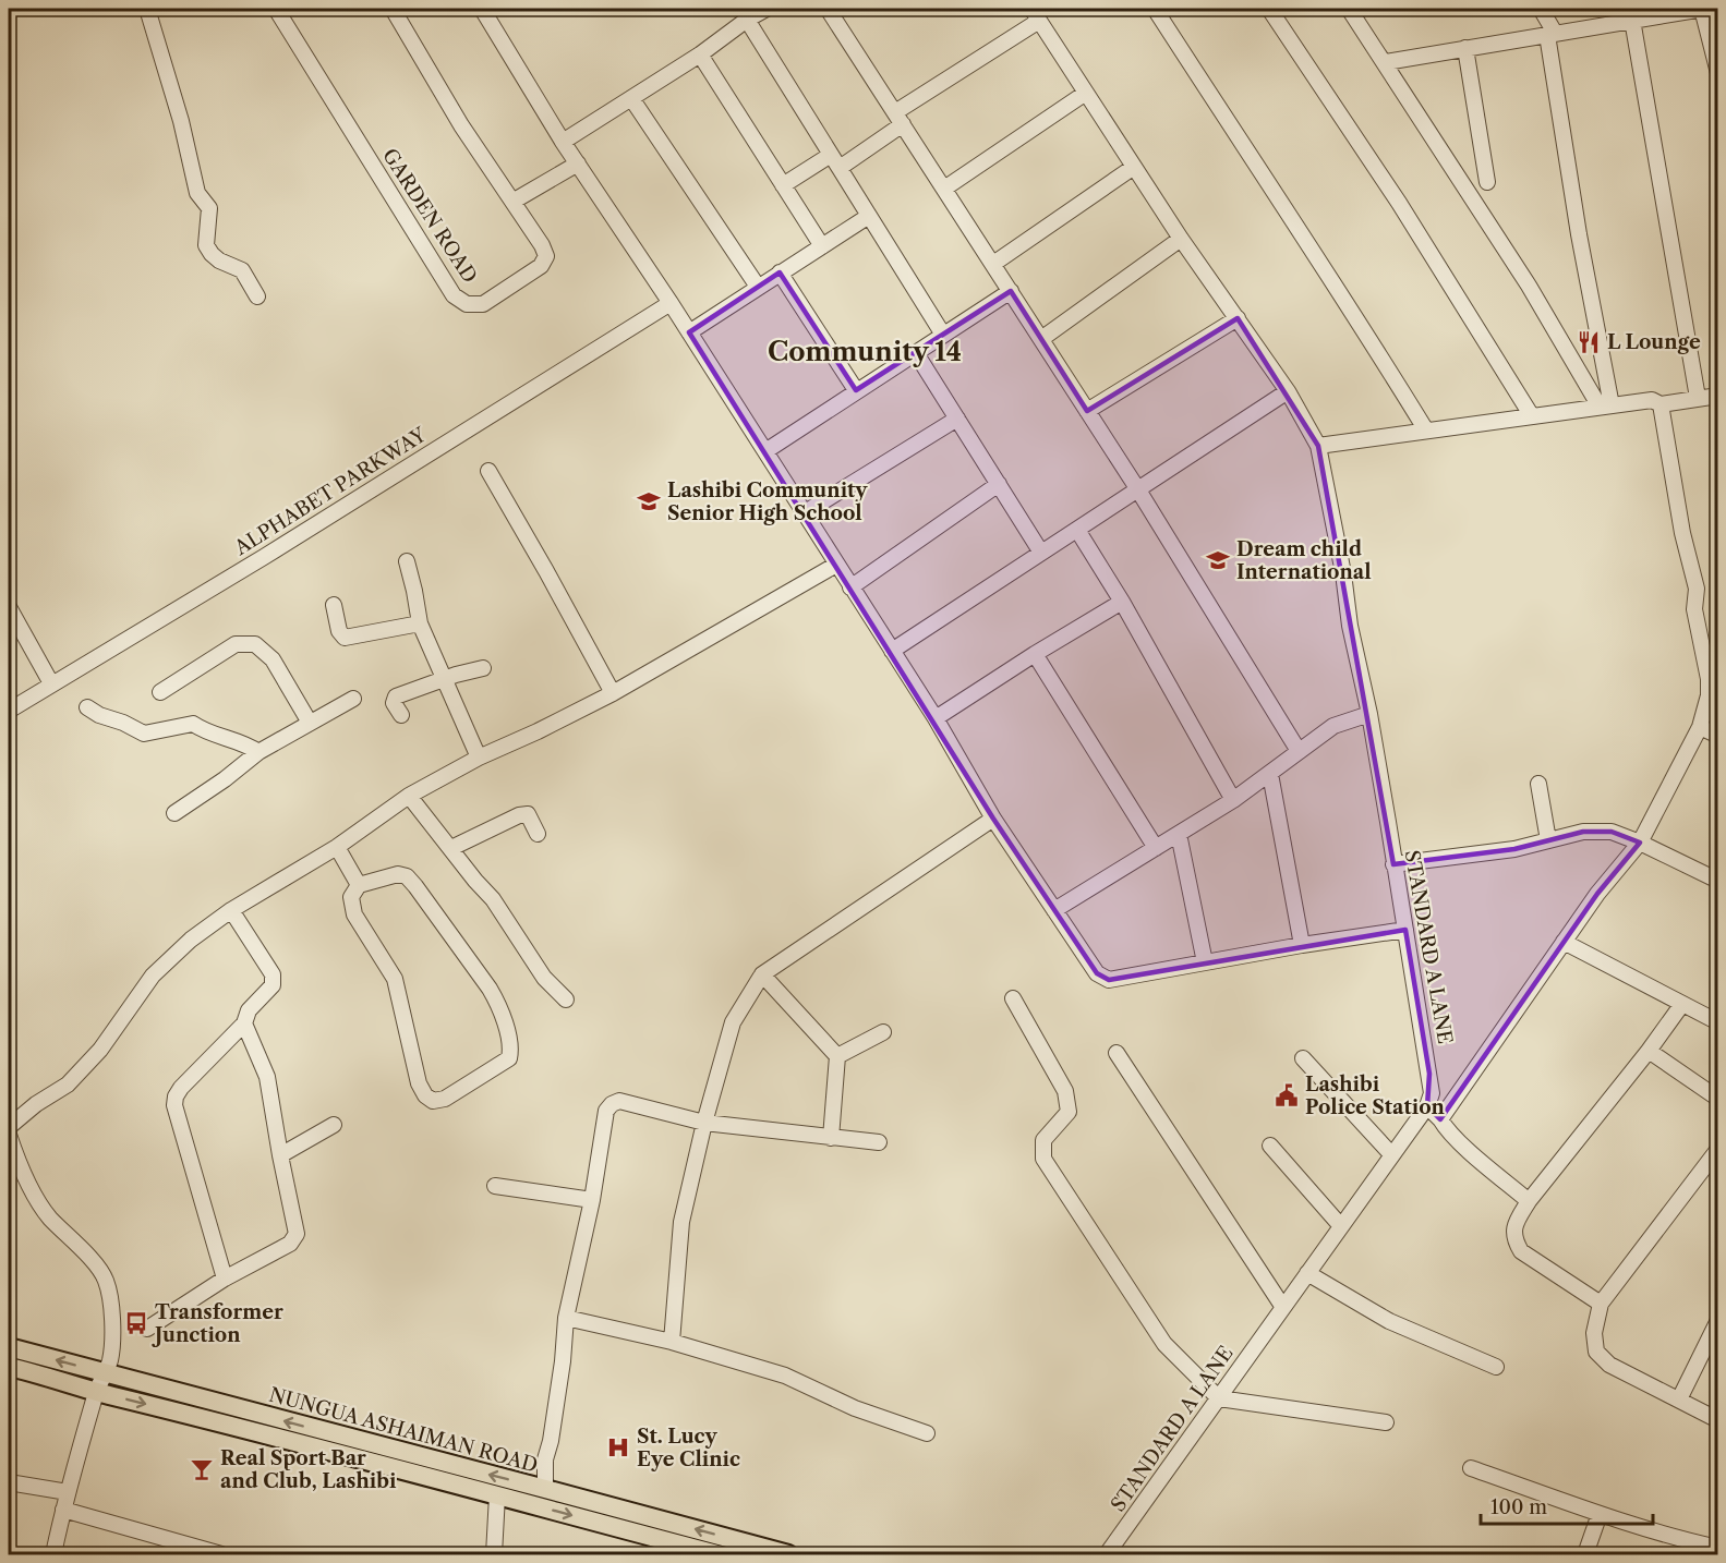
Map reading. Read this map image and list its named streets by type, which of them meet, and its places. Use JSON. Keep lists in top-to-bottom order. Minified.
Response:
{"streets":{"main road":["NUNGUA ASHAIMAN ROAD"],"street":["GARDEN ROAD","ALPHABET PARKWAY","STANDARD A LANE"]},"districts":["Community 14"],"places":{"restaurant":["L Lounge"],"school or university":["Lashibi Community Senior High School","Dream child International"],"public building":["Lashibi Police Station"],"bus stop":["Transformer Junction"],"hospital":["St. Lucy Eye Clinic"],"bar":["Real Sport Bar and Club, Lashibi"]},"scale_bar":"100 m"}
